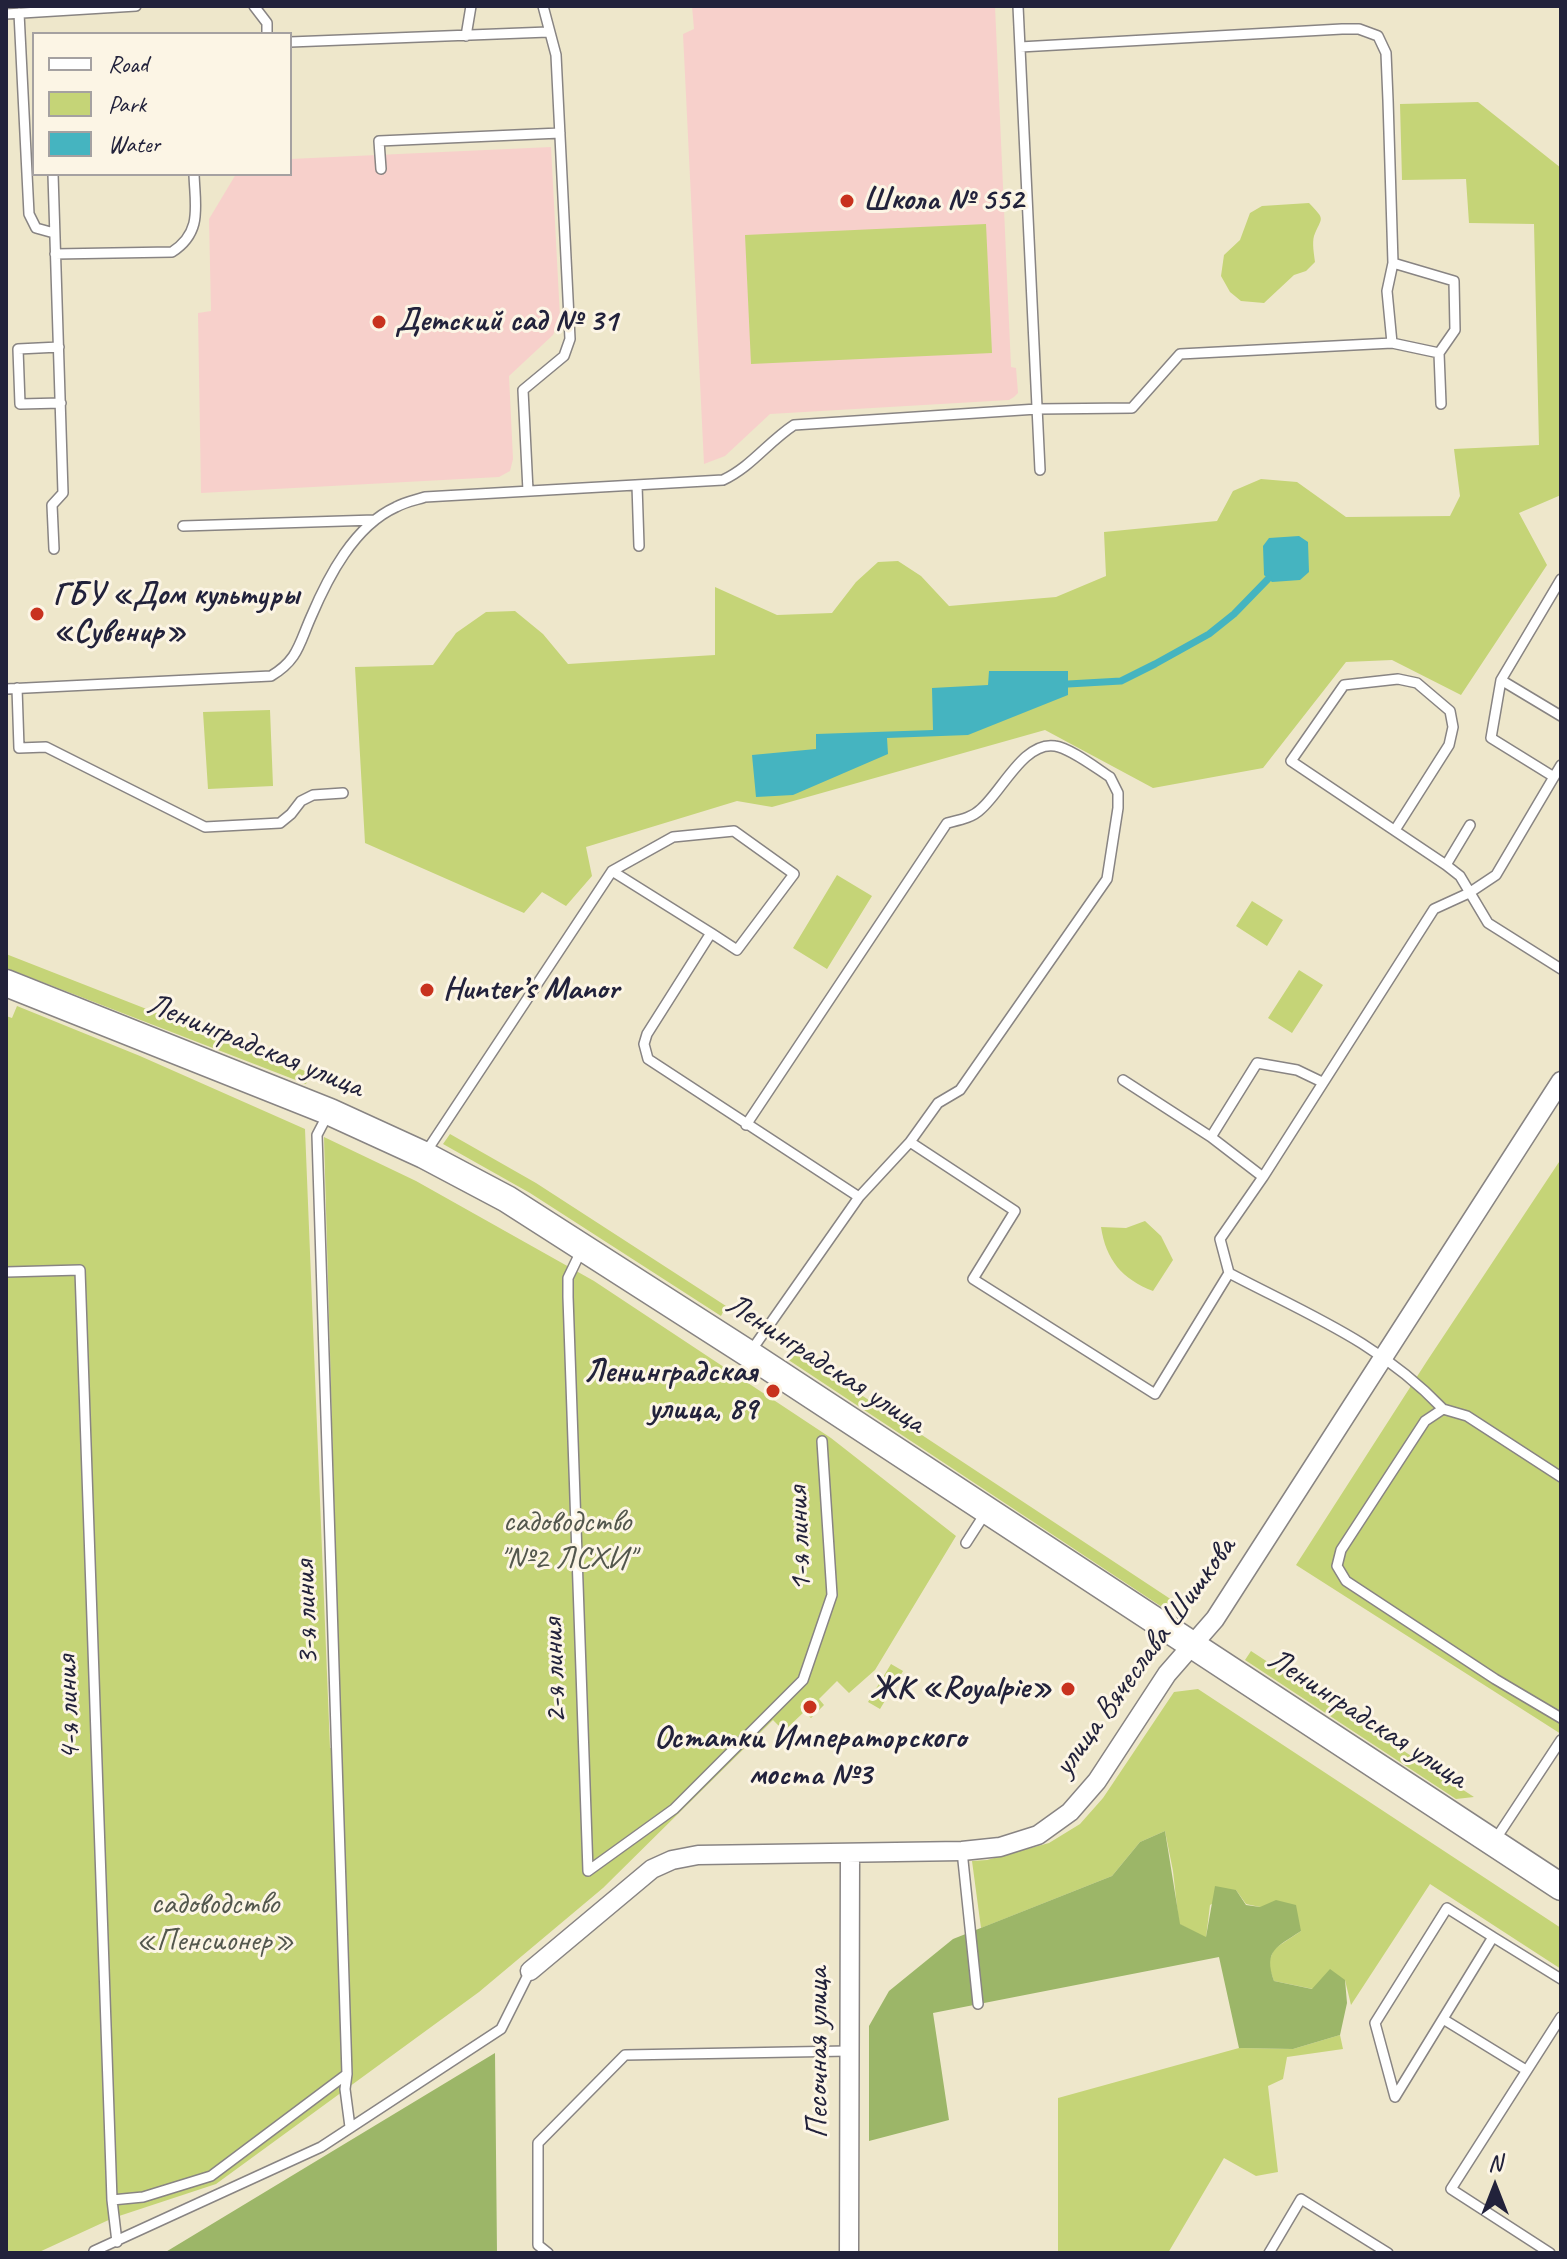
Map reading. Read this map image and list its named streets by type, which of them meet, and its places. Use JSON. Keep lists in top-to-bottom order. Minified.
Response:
{"streets":{"street":["Ленинградская улица","улица Вячеслава Шишкова","Песочная улица"],"lane":["1-я линия","3-я линия","2-я линия","4-я линия"]},"crossings":[["Ленинградская улица","3-я линия"],["Ленинградская улица","улица Вячеслава Шишкова"],["Ленинградская улица","2-я линия"],["1-я линия","2-я линия"],["улица Вячеслава Шишкова","Песочная улица"]],"parks":["садоводство \"№2 ЛСХИ\"","садоводство «Пенсионер»"],"places":["Школа № 552","Детский сад № 31","ГБУ «Дом культуры «Сувенир»","Hunter’s Manor","Ленинградская улица, 89","ЖК «Royalpie»","Остатки Императорского моста №3"],"legend":["Road","Park","Water"],"north":"top"}
